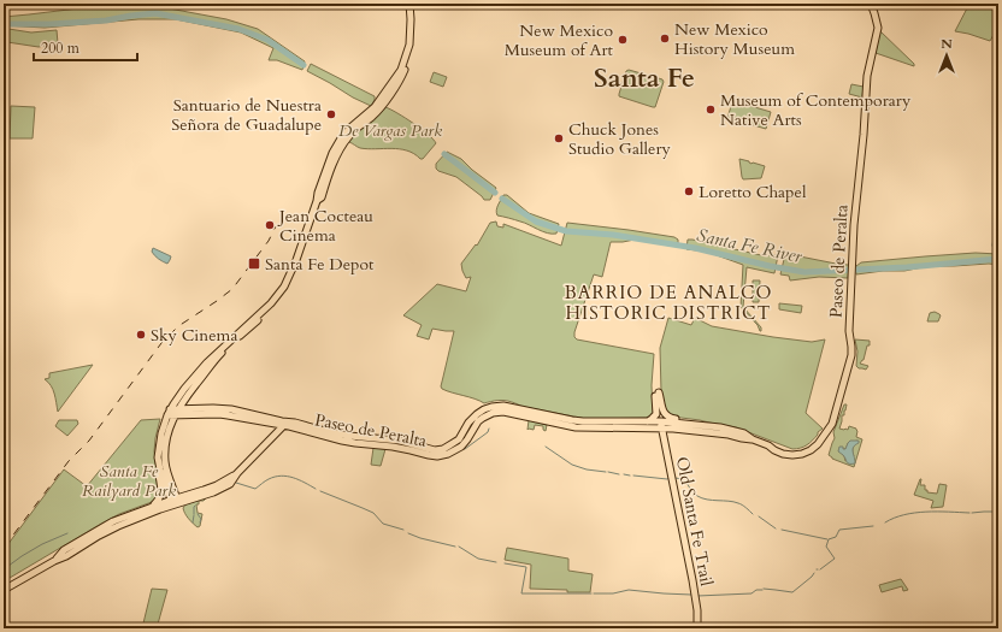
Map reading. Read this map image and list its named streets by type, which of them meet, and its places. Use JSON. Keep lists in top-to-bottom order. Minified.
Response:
{"streets":{"main road":["Paseo de Peralta","Old Santa Fe Trail"]},"crossings":[["Paseo de Peralta","Old Santa Fe Trail"]],"districts":["Santa Fe","BARRIO DE ANALCO HISTORIC DISTRICT"],"water":["Santa Fe River"],"parks":["De Vargas Park","Santa Fe Railyard Park"],"places":{"other":["New Mexico History Museum","New Mexico Museum of Art","Museum of Contemporary Native Arts","Santuario de Nuestra Señora de Guadalupe","Chuck Jones Studio Gallery","Loretto Chapel","Jean Cocteau Cinema","Sky Cinema"],"transit":["Santa Fe Depot"]},"scale_bar":"200 m","north":"top"}
